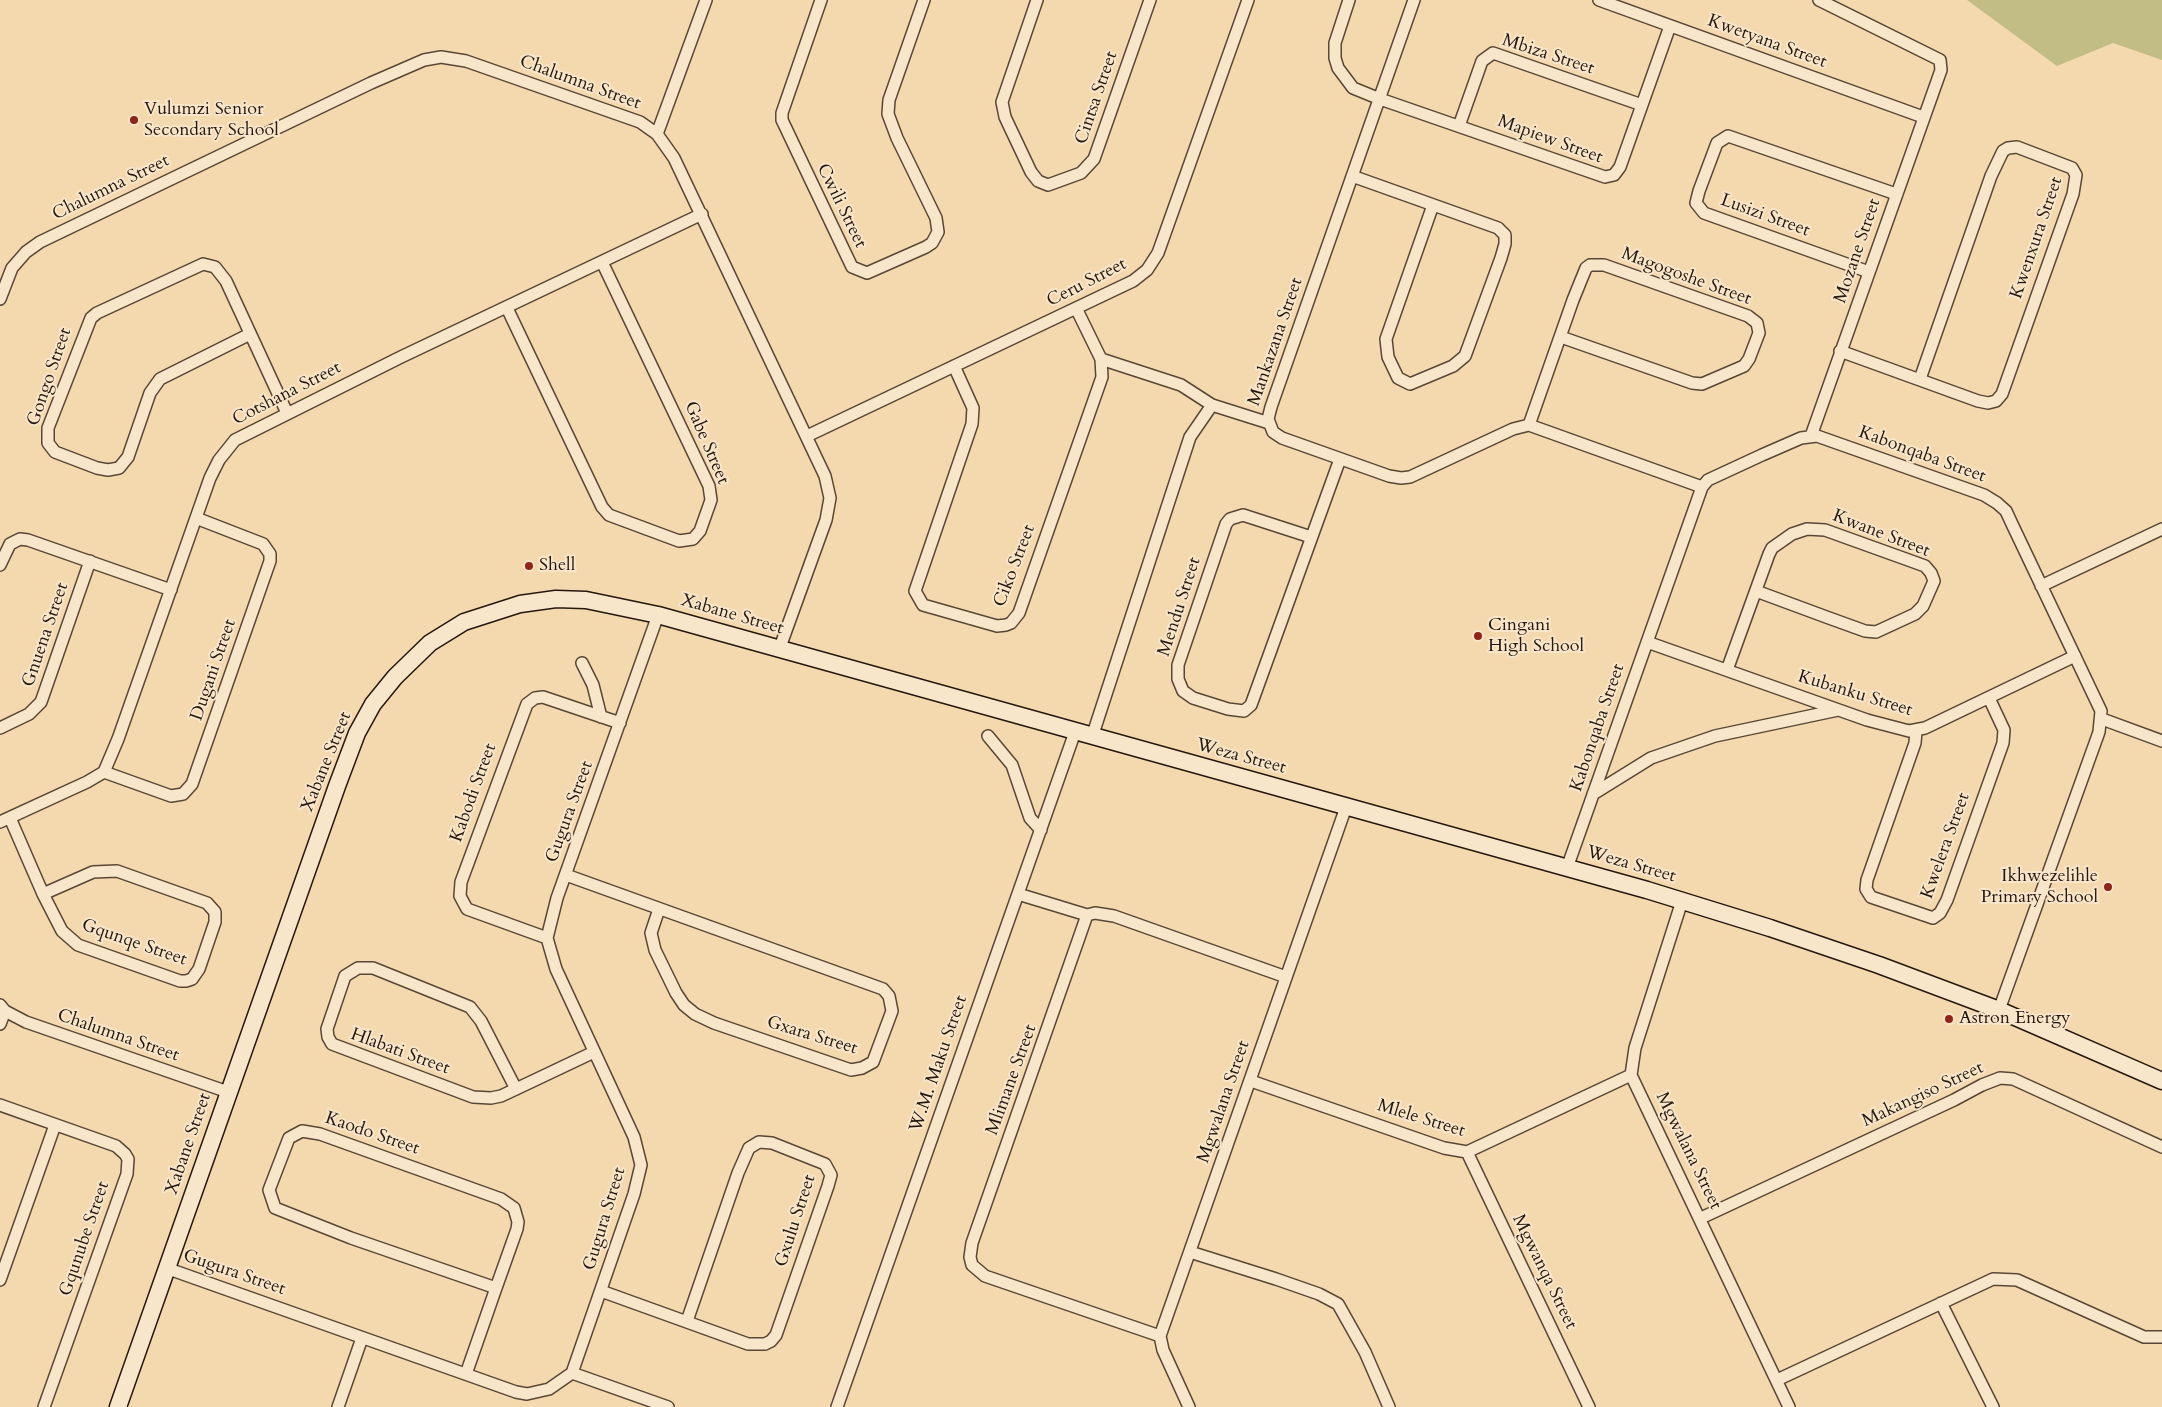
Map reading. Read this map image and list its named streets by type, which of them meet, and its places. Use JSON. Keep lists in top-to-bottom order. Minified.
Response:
{"streets":{"street":["Kwetyana Street","Mbiza Street","Chalumna Street","Cintsa Street","Mapiew Street","Cwili Street","Lusizi Street","Kwenxura Street","Mozane Street","Magogoshe Street","Ceru Street","Mankazana Street","Gongo Street","Cotshana Street","Gabe Street","Kabonqaba Street","Kwane Street","Ciko Street","Mendu Street","Xabane Street","Gnuena Street","Dugani Street","Kubanku Street","Weza Street","Kabodi Street","Gugura Street","Kwelera Street","Gqunqe Street","Gxara Street","Hlabati Street","W.M. Maku Street","Mlimane Street","Makangiso Street","Mgwalana Street","Mlele Street","Kaodo Street","Gxulu Street","Gqunube Street","Mgwanqa Street"]},"crossings":[["Kwetyana Street","Mapiew Street"],["Kwetyana Street","Mozane Street"],["Mbiza Street","Mapiew Street"],["Chalumna Street","Ceru Street"],["Chalumna Street","Cotshana Street"],["Chalumna Street","Xabane Street"],["Mapiew Street","Mankazana Street"],["Lusizi Street","Mozane Street"],["Kwenxura Street","Mozane Street"],["Mozane Street","Kabonqaba Street"],["Magogoshe Street","Mankazana Street"],["Ceru Street","Ciko Street"],["Mankazana Street","Mendu Street"],["Gongo Street","Cotshana Street"],["Cotshana Street","Gabe Street"],["Cotshana Street","Dugani Street"],["Kabonqaba Street","Kubanku Street"],["Kabonqaba Street","Weza Street"],["Kwane Street","Kubanku Street"],["Xabane Street","Weza Street"],["Xabane Street","Gugura Street"],["Xabane Street","W.M. Maku Street"],["Kubanku Street","Kwelera Street"],["Weza Street","W.M. Maku Street"],["Weza Street","Mgwalana Street"],["Kabodi Street","Gugura Street"],["Gugura Street","Gxara Street"],["Gugura Street","Hlabati Street"],["Gugura Street","Kaodo Street"],["Gugura Street","Gxulu Street"],["Mlimane Street","Mgwalana Street"],["Makangiso Street","Mgwalana Street"],["Mgwalana Street","Mlele Street"],["Mlele Street","Mgwanqa Street"]],"places":["Vulumzi Senior Secondary School","Shell","Cingani High School","Ikhwezelihle Primary School","Astron Energy"]}
